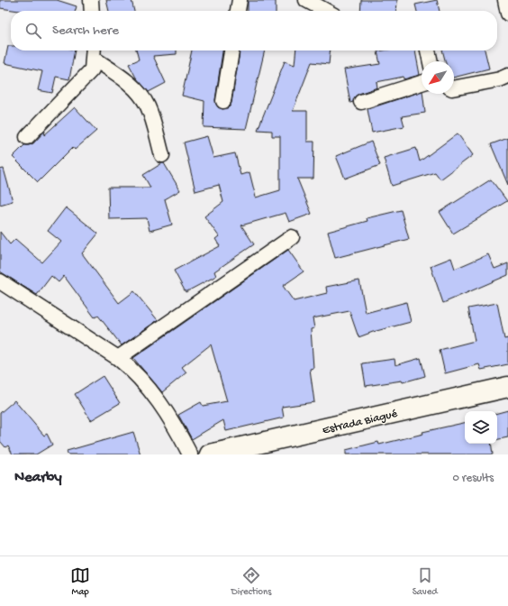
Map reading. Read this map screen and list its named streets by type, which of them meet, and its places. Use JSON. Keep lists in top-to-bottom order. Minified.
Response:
{"streets":{"main road":["Estrada Biagué"]},"north":"bottom left","page":{"search":"Search here","heading":["Nearby","0 results"],"nav":["Map","Directions","Saved"]}}
